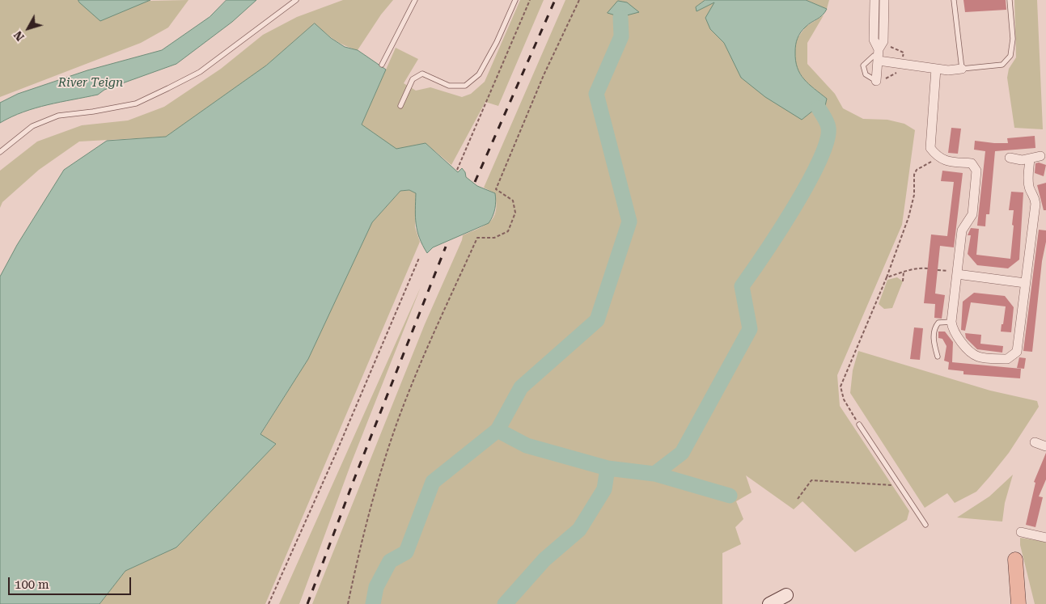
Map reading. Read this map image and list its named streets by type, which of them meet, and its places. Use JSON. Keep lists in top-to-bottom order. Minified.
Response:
{"water":["River Teign"],"scale_bar":"100 m","north":"bottom left"}
